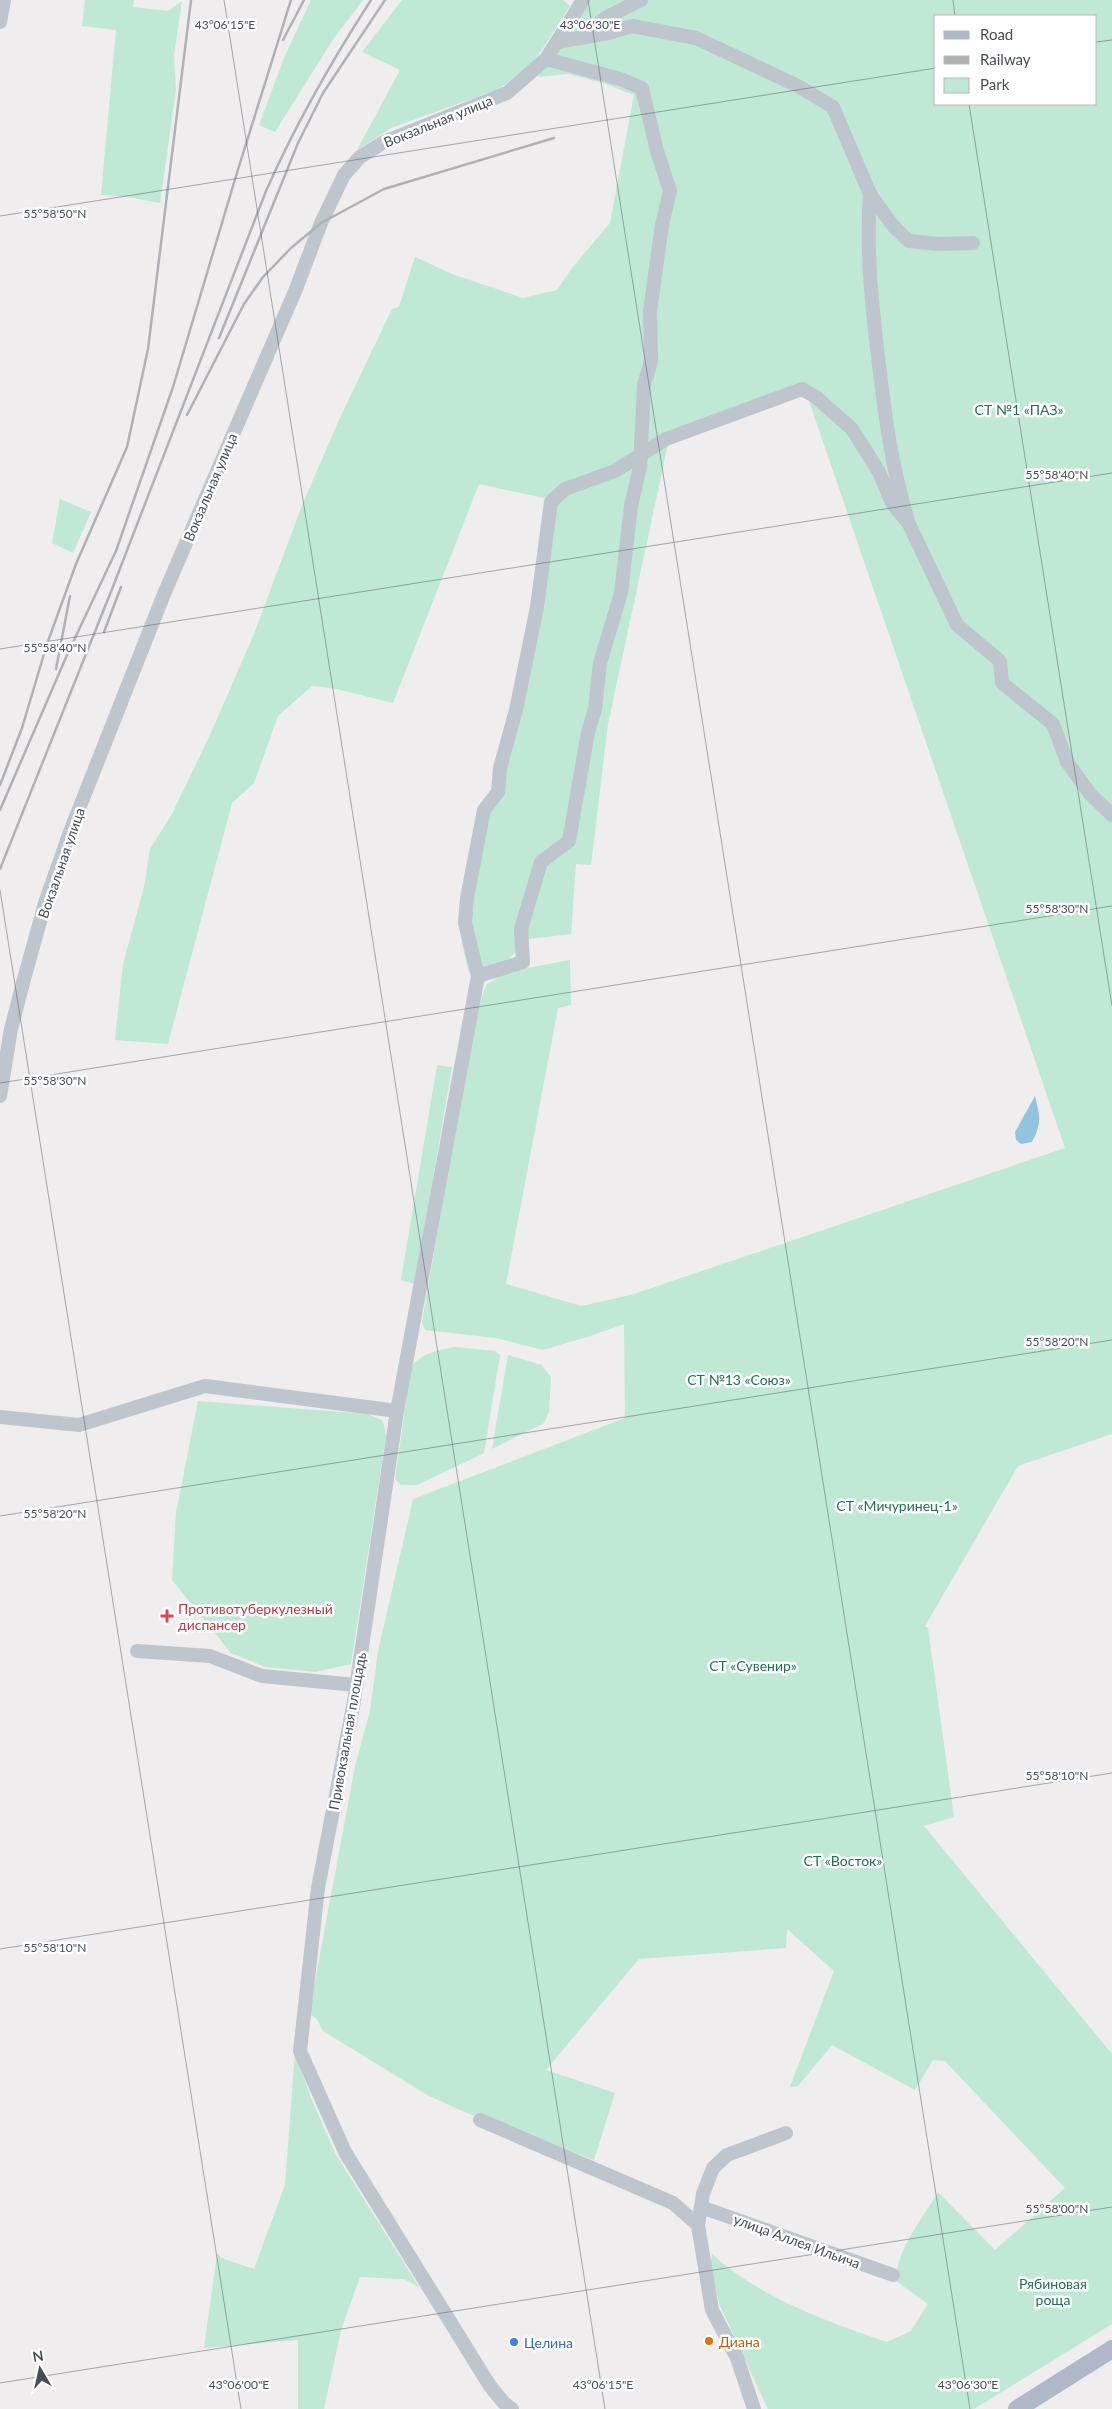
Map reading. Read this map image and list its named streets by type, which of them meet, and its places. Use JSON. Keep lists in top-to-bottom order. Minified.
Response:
{"streets":{"street":["Вокзальная улица","Привокзальная площадь","улица Аллея Ильича"]},"parks":["СТ №1 «ПАЗ»","СТ №13 «Союз»","СТ «Мичуринец-1»","СТ «Сувенир»","СТ «Восток»","Рябиновая роща"],"places":{"health":["Противотуберкулезный диспансер"],"other":["Диана","Целина"]},"legend":["Road","Railway","Park"],"north":"top","coordinates":["43°06'15\"E","43°06'30\"E","55°58'50\"N","55°58'40\"N","55°58'30\"N","55°58'20\"N","55°58'10\"N","55°58'00\"N","43°06'00\"E"]}
